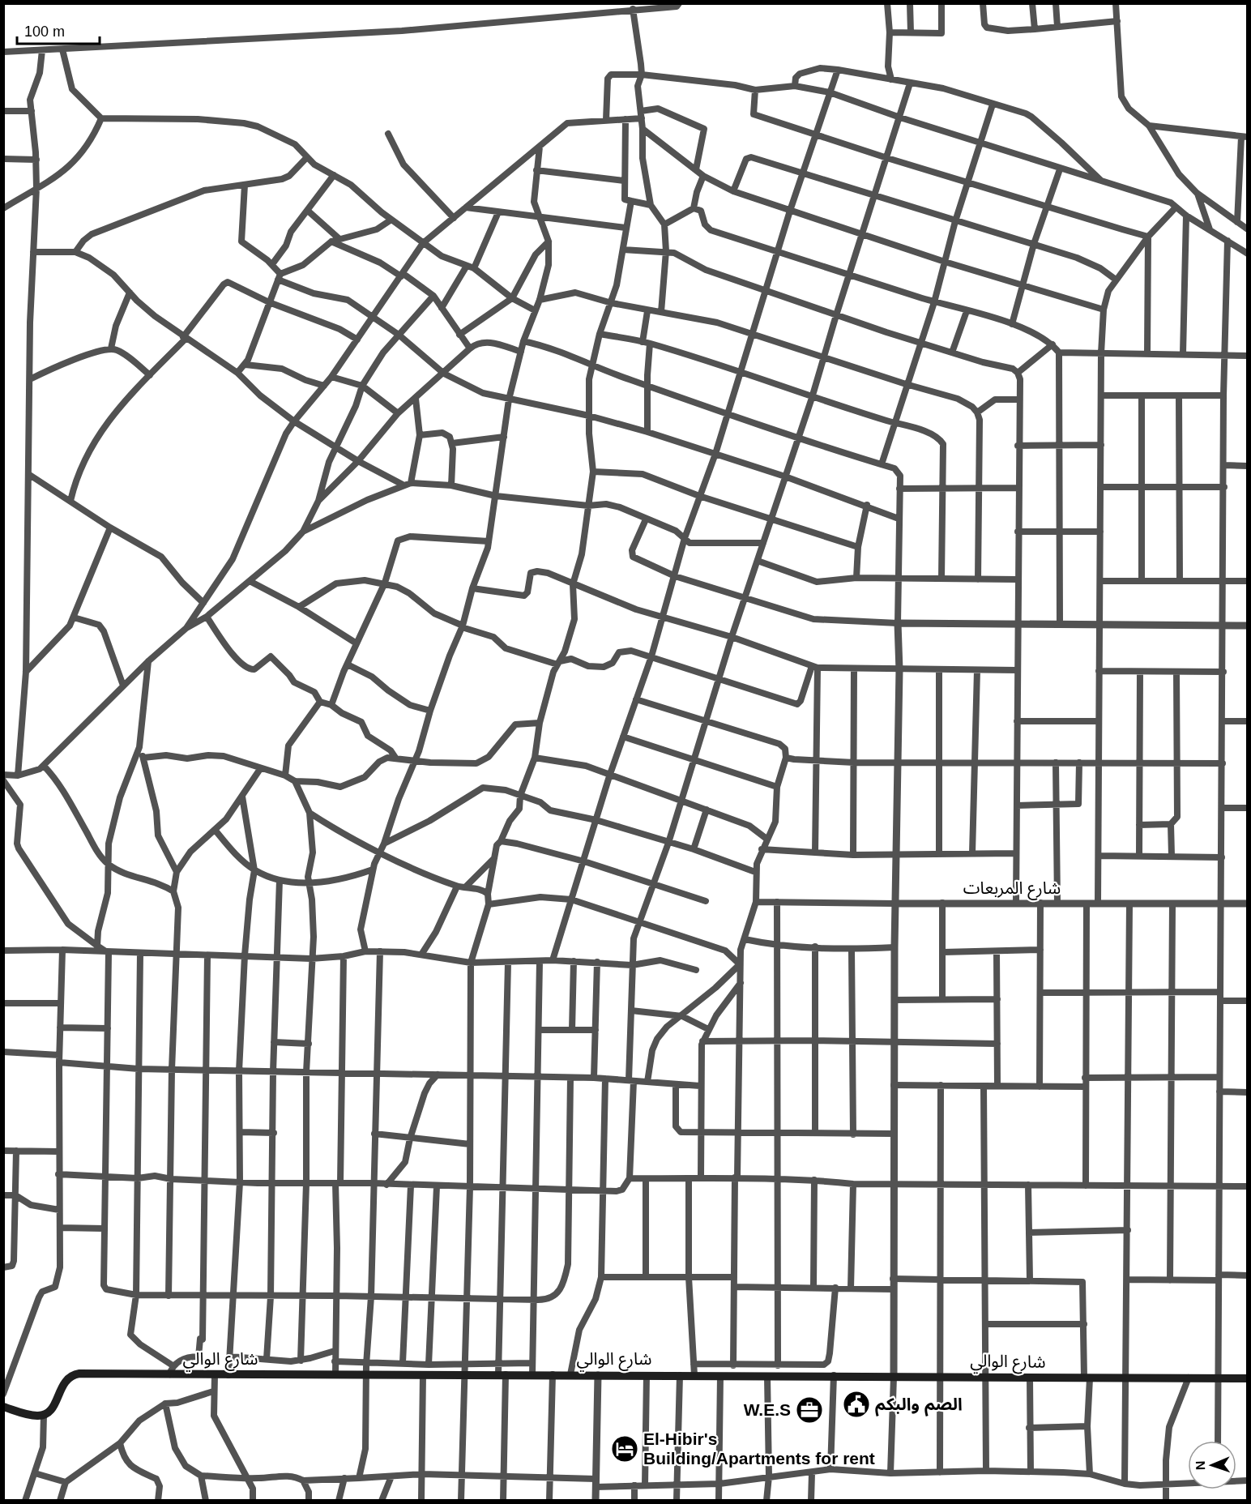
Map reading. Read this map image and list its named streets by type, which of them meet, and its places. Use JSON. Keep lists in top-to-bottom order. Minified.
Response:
{"streets":{"main road":["شارع الوالي"],"street":["شارع المربعات"]},"places":{"public building":["الصم والبكم"],"office":["W.E.S"],"hotel":["El-Hibir's Building/Apartments for rent"]},"scale_bar":"100 m","north":"left"}
